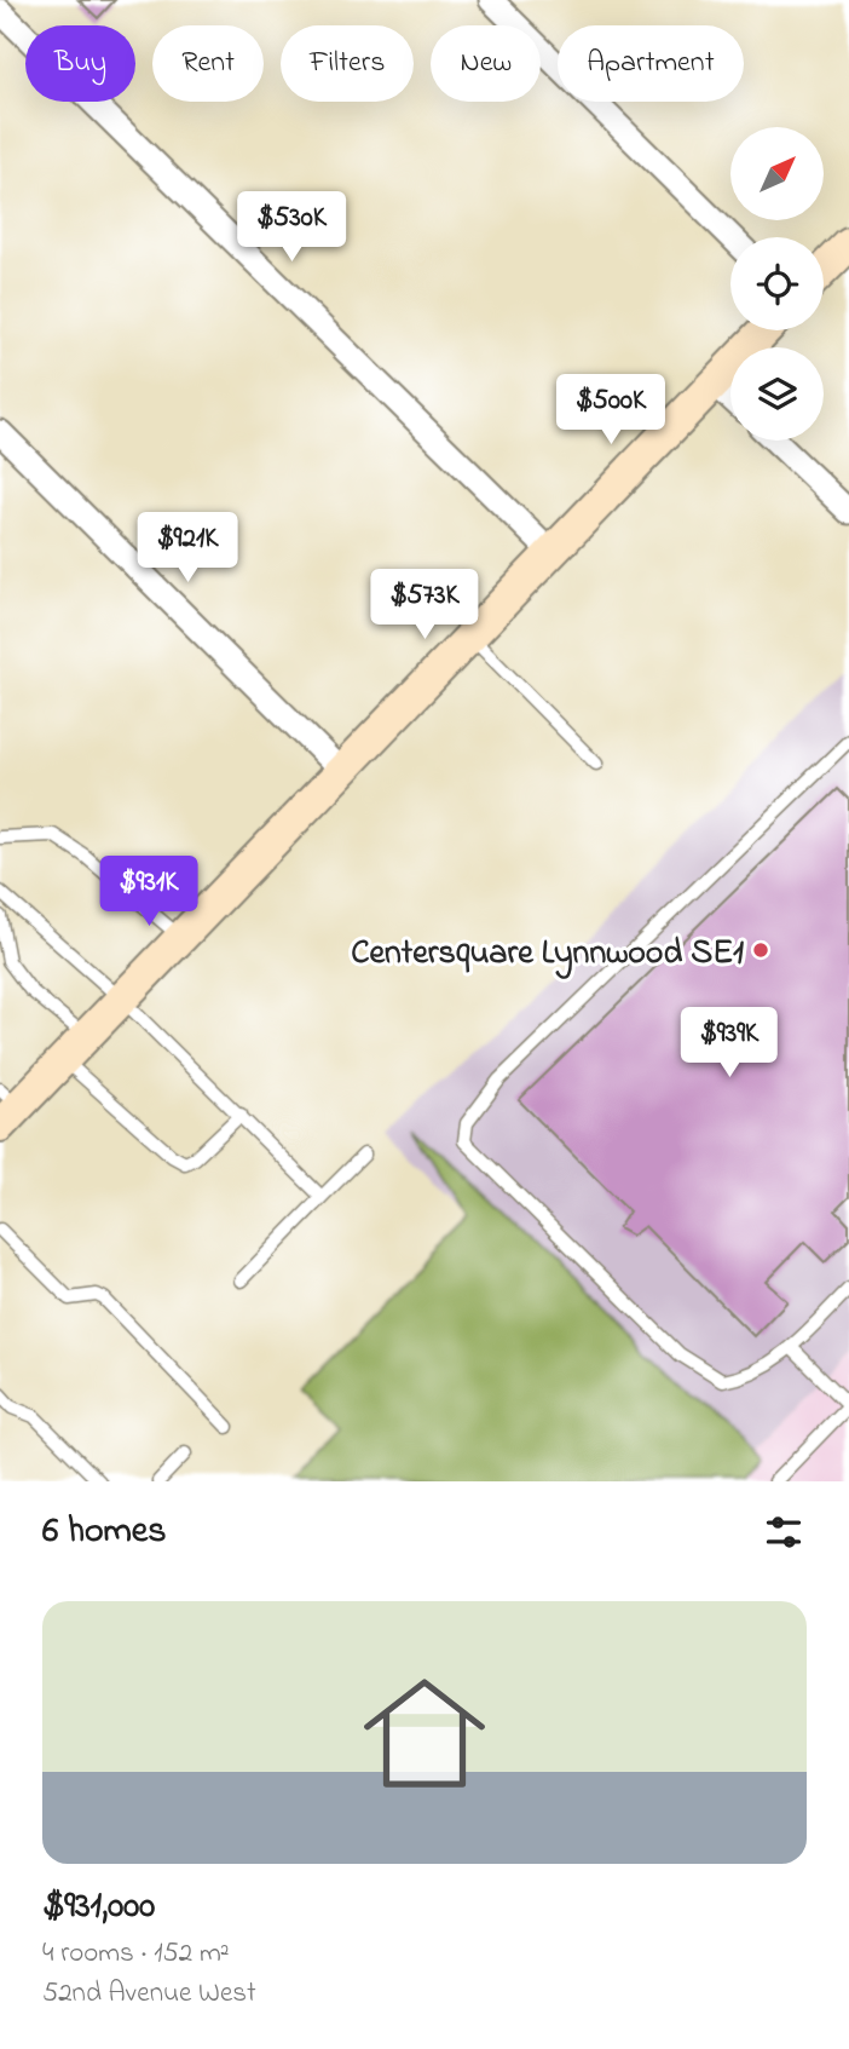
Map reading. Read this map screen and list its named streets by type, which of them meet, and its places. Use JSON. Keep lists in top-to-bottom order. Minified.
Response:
{"places":["Centersquare Lynnwood SE1"],"north":"top right","page":{"chip":["Buy","Rent","Filters","New","Apartment"],"price":["$530K","$500K","$921K","$573K","$931K","$939K"],"heading":"6 homes","list":[{"name":"$931,000","note":"4 rooms · 152 m² · 52nd Avenue West"}]}}
